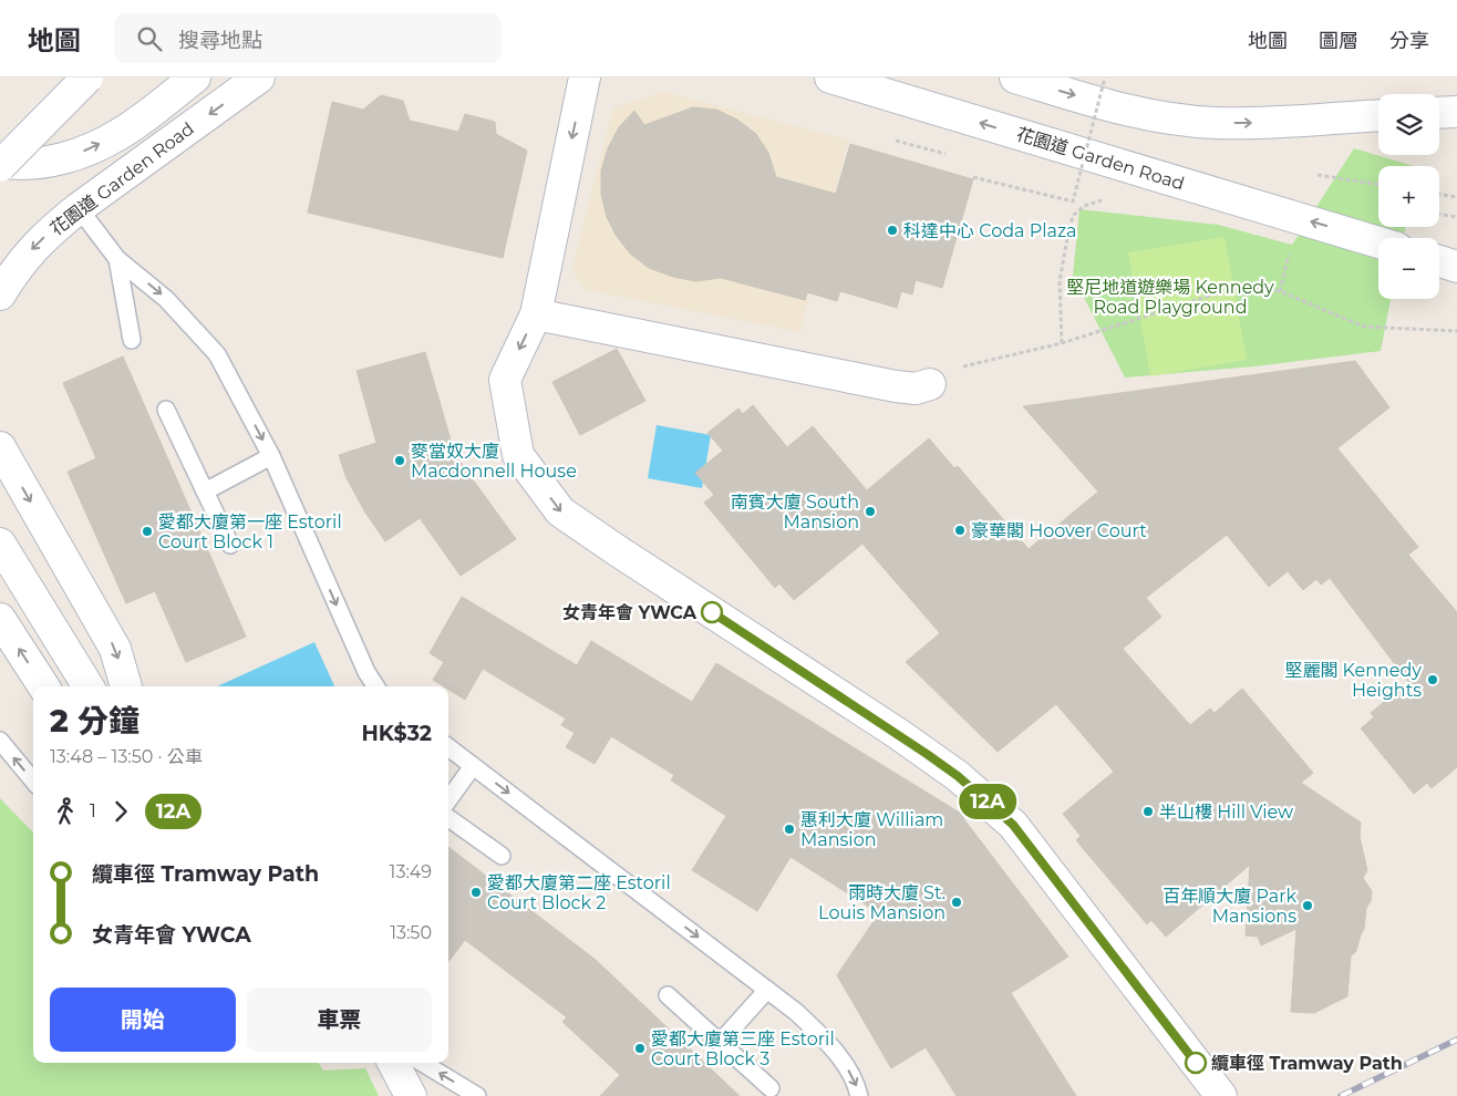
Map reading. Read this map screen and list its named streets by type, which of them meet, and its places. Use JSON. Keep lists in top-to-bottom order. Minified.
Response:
{"streets":{"main road":["花園道 Garden Road"]},"parks":["堅尼地道遊樂場 Kennedy Road Playground"],"places":["科達中心 Coda Plaza","麥當奴大廈 Macdonnell House","南賓大廈 South Mansion","豪華閣 Hoover Court","愛都大廈第一座 Estoril Court Block 1","女青年會 YWCA","堅麗閣 Kennedy Heights","半山樓 Hill View","惠利大廈 William Mansion","愛都大廈第二座 Estoril Court Block 2","雨時大廈 St. Louis Mansion","百年順大廈 Park Mansions","愛都大廈第三座 Estoril Court Block 3","纜車徑 Tramway Path"],"lines":["bus line 12A"],"page":{"header":"地圖","search":"搜尋地點","nav":["地圖","圖層","分享"],"on_map":"12A","map_buttons":["+","−"],"heading":["2 分鐘","13:48 – 13:50 · 公車","HK$32"],"legs":["1","12A"],"list":[{"name":"纜車徑 Tramway Path","value":"13:49"},{"name":"女青年會 YWCA","value":"13:50"}],"buttons":["開始","車票"]}}
